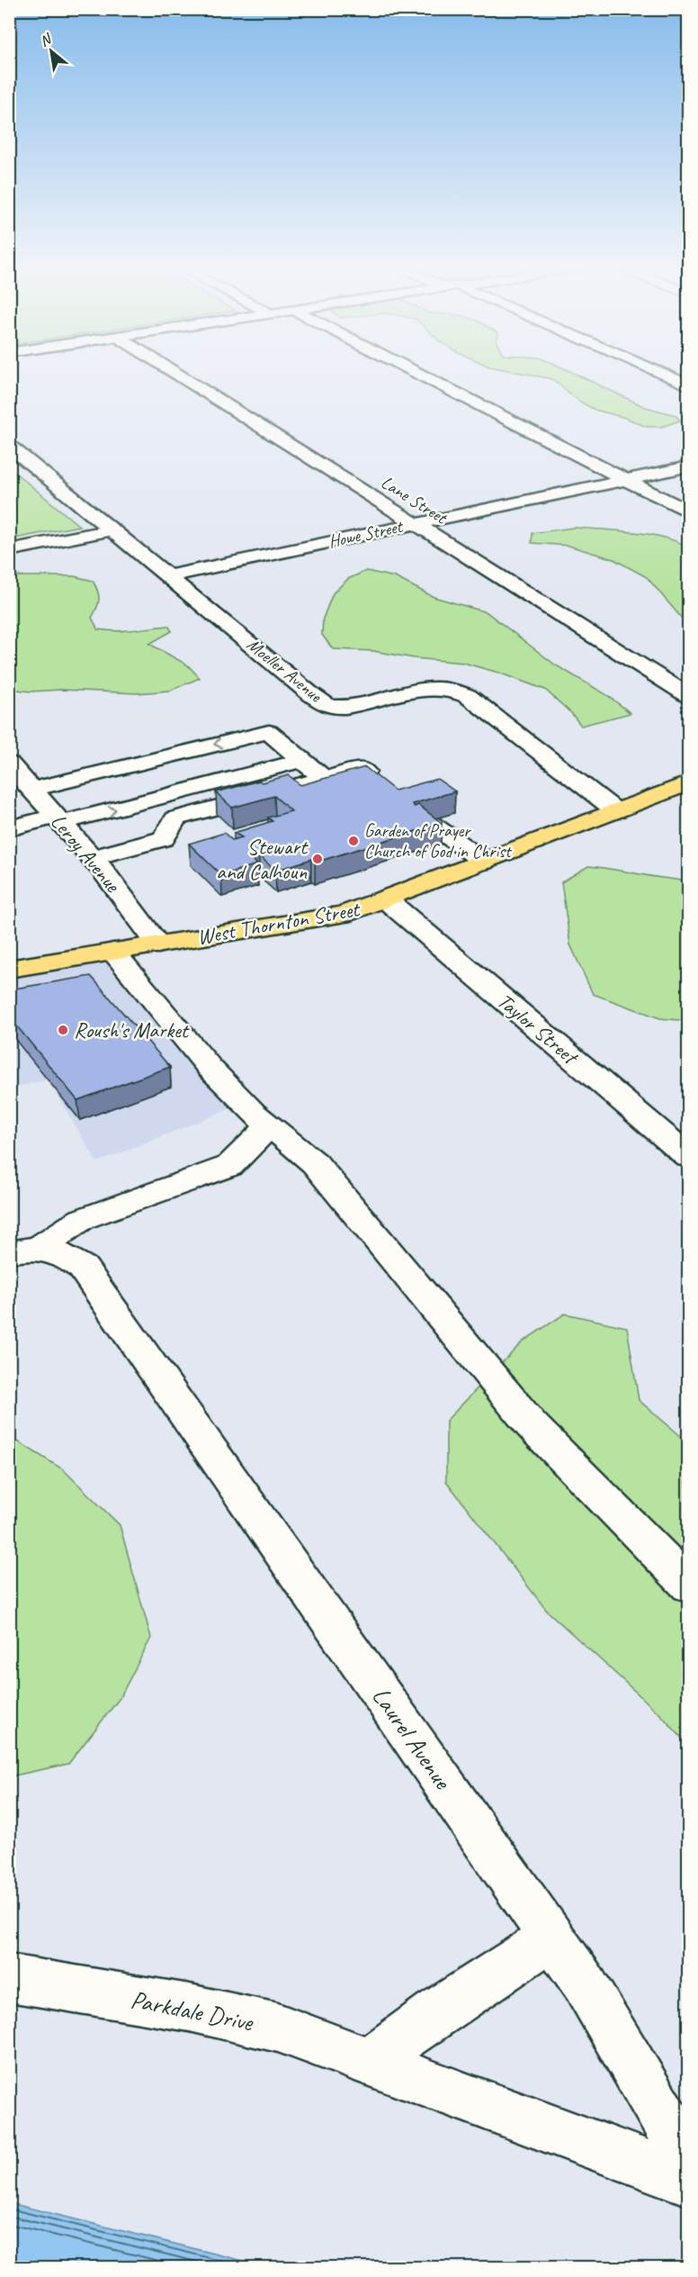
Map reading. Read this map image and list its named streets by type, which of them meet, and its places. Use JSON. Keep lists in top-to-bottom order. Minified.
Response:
{"streets":{"main road":["West Thornton Street"],"street":["Lane Street","Howe Street","Moeller Avenue","Leroy Avenue","Taylor Street","Laurel Avenue","Parkdale Drive"]},"crossings":[["Lane Street","Howe Street"],["Howe Street","Moeller Avenue"],["Moeller Avenue","West Thornton Street"],["Leroy Avenue","West Thornton Street"],["West Thornton Street","Taylor Street"]],"places":["Garden of Prayer Church of God in Christ","Stewart and Calhoun","Roush's Market"],"north":"top left"}
